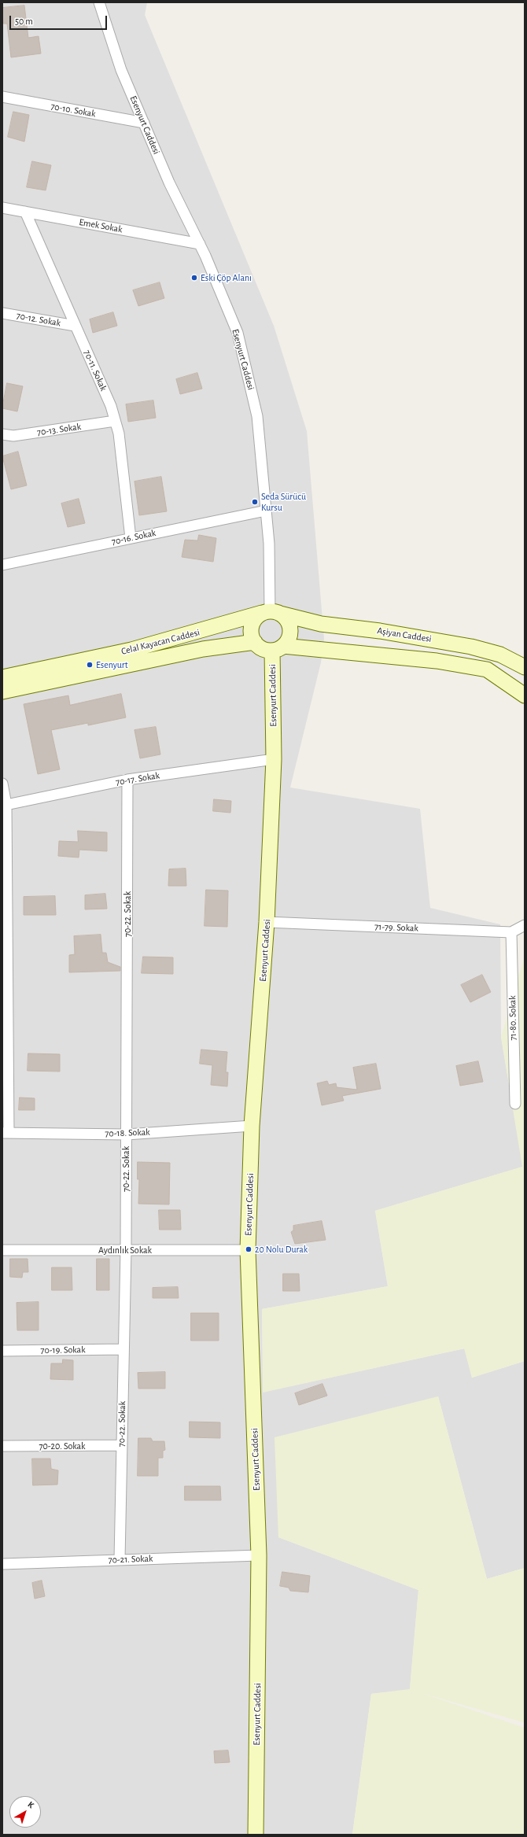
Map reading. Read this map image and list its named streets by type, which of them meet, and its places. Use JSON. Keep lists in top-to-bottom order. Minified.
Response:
{"streets":{"street":["70-10. Sokak","Esenyurt Caddesi","Emek Sokak","70-12. Sokak","70-11. Sokak","70-13. Sokak","70-16. Sokak","Aşiyan Caddesi","Celal Kayacan Caddesi","70-17. Sokak","70-22. Sokak","71-79. Sokak","71-80. Sokak","70-18. Sokak","Aydınlık Sokak","70-19. Sokak","70-20. Sokak","70-21. Sokak"]},"crossings":[["70-10. Sokak","Esenyurt Caddesi"],["Esenyurt Caddesi","Emek Sokak"],["Esenyurt Caddesi","70-16. Sokak"],["Esenyurt Caddesi","Aşiyan Caddesi"],["Esenyurt Caddesi","Celal Kayacan Caddesi"],["Esenyurt Caddesi","70-17. Sokak"],["Esenyurt Caddesi","71-79. Sokak"],["Esenyurt Caddesi","70-18. Sokak"],["Esenyurt Caddesi","Aydınlık Sokak"],["Esenyurt Caddesi","70-21. Sokak"],["Emek Sokak","70-11. Sokak"],["70-12. Sokak","70-11. Sokak"],["70-11. Sokak","70-13. Sokak"],["70-11. Sokak","70-16. Sokak"],["Aşiyan Caddesi","Celal Kayacan Caddesi"],["70-17. Sokak","70-22. Sokak"],["70-22. Sokak","70-18. Sokak"],["70-22. Sokak","Aydınlık Sokak"],["70-22. Sokak","70-19. Sokak"],["70-22. Sokak","70-20. Sokak"],["70-22. Sokak","70-21. Sokak"],["71-79. Sokak","71-80. Sokak"]],"places":["Eski Çöp Alanı","Seda Sürücü Kursu","Esenyurt","20 Nolu Durak"],"scale_bar":"50 m","north":"top right"}
